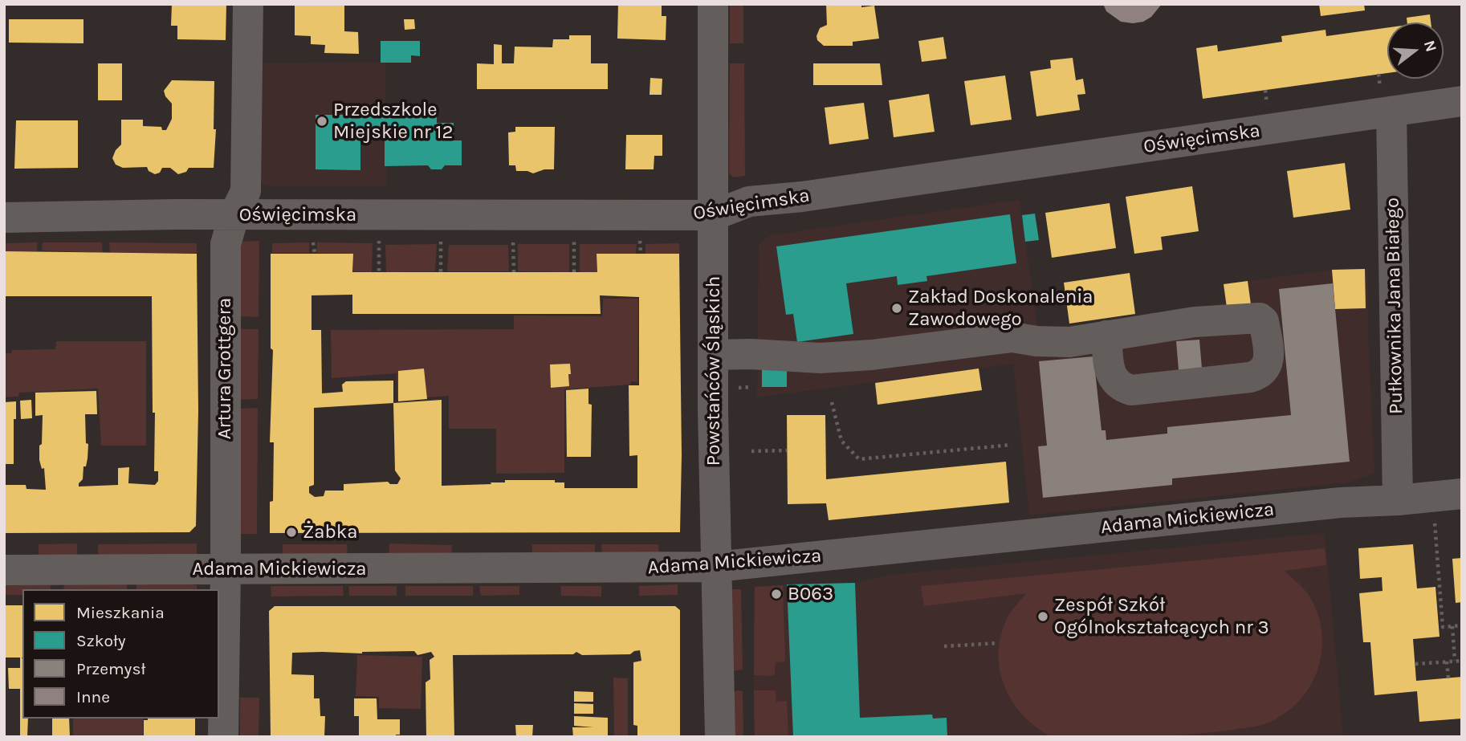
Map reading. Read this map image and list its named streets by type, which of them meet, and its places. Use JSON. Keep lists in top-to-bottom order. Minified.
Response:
{"streets":{"street":["Oświęcimska","Pułkownika Jana Białego","Artura Grottgera","Powstańców Śląskich","Adama Mickiewicza"]},"crossings":[["Oświęcimska","Pułkownika Jana Białego"],["Oświęcimska","Artura Grottgera"],["Oświęcimska","Powstańców Śląskich"],["Pułkownika Jana Białego","Adama Mickiewicza"],["Artura Grottgera","Adama Mickiewicza"],["Powstańców Śląskich","Adama Mickiewicza"]],"places":["Przedszkole Miejskie nr 12","Zakład Doskonalenia Zawodowego","Żabka","B063","Zespół Szkół Ogólnokształcących nr 3"],"legend":["Mieszkania","Szkoły","Przemysł","Inne"],"north":"right"}
